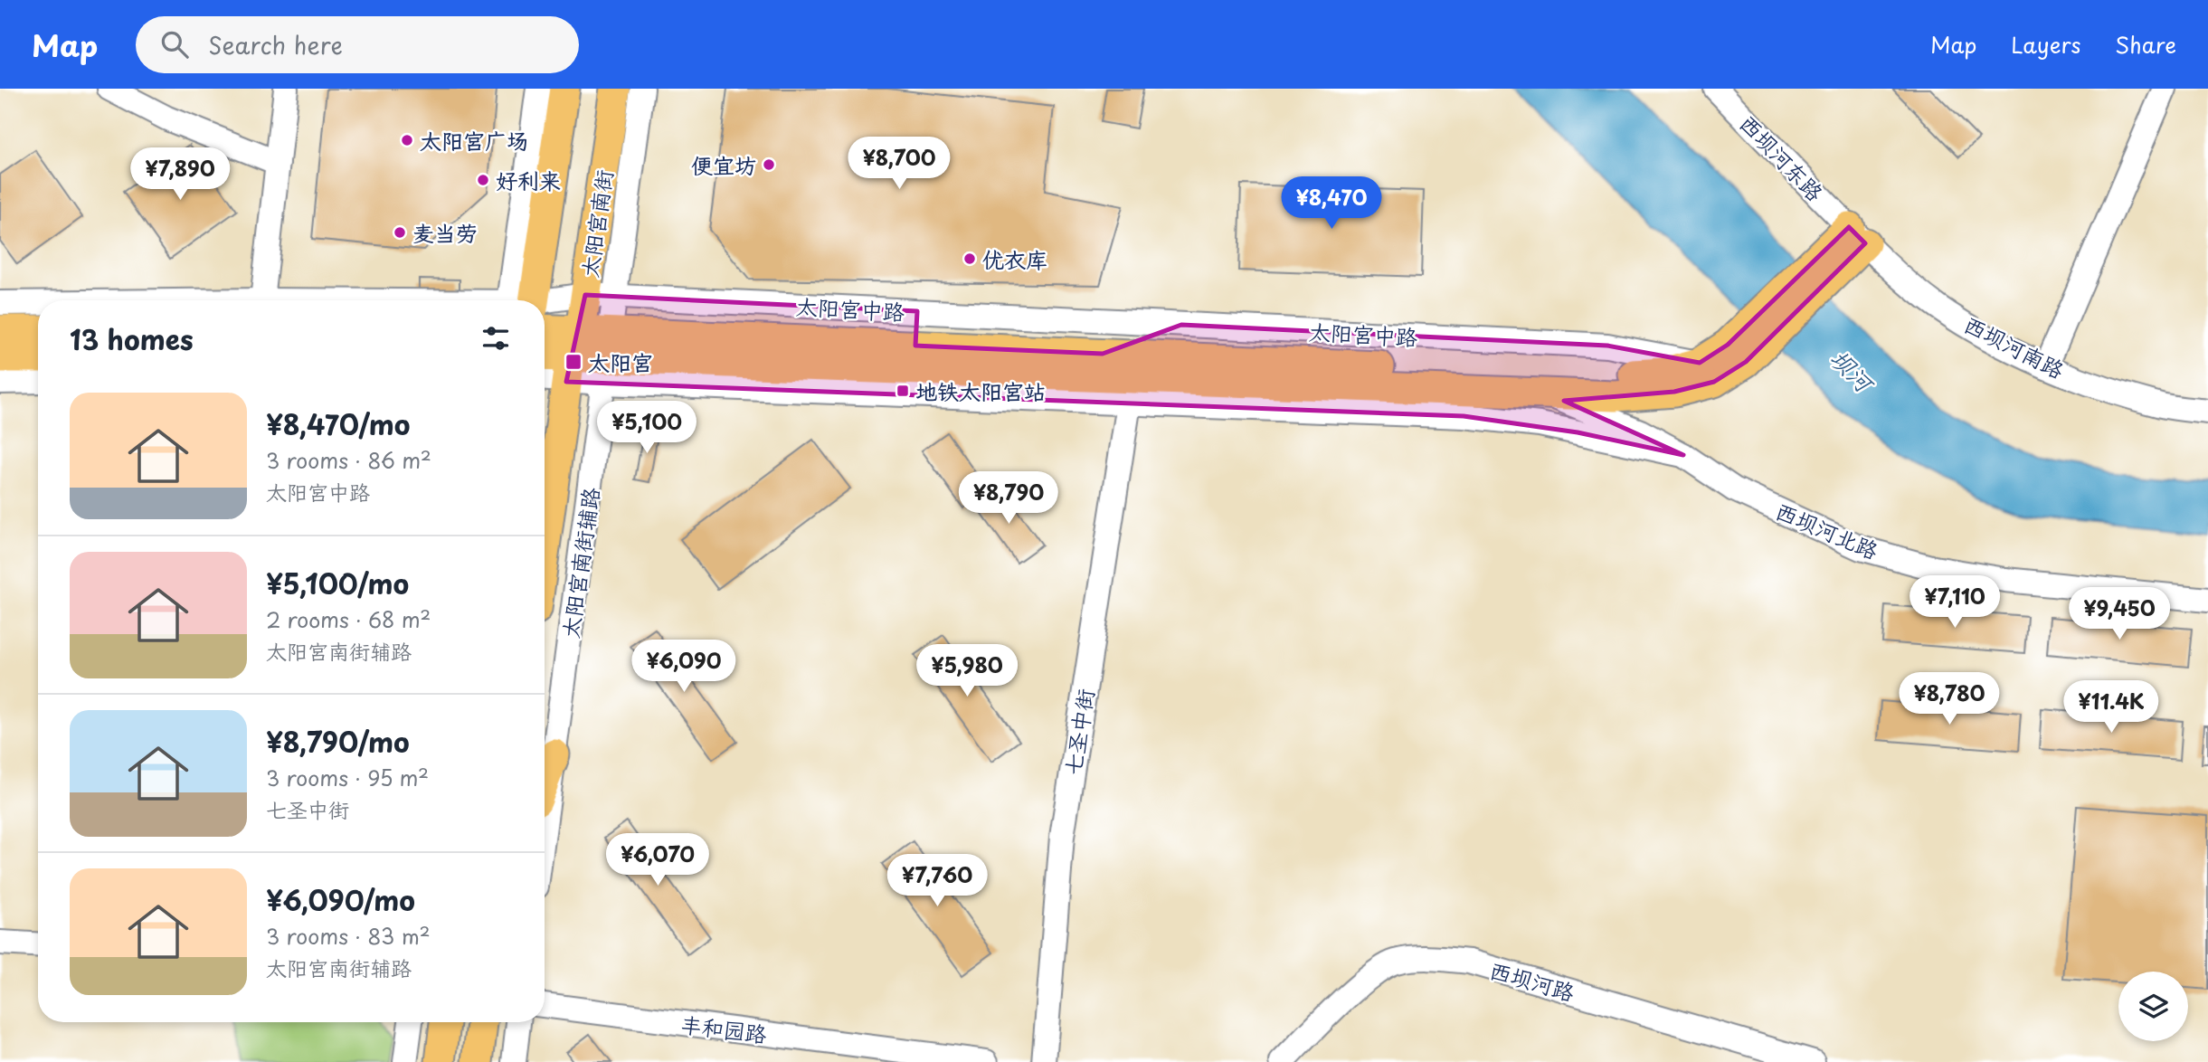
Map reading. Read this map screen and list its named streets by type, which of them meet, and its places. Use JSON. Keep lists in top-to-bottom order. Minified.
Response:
{"streets":{"main road":["太阳宫南街","太阳宫中路"],"street":["西坝河东路","西坝河南路","西坝河北路","太阳宫南街辅路","七圣中街","西坝河路","丰和园路"]},"crossings":[["西坝河东路","西坝河南路"],["太阳宫南街","太阳宫中路"],["太阳宫中路","西坝河北路"],["太阳宫中路","太阳宫南街辅路"],["太阳宫中路","七圣中街"]],"water":["坝河"],"places":{"other":["太阳宫广场","便宜坊","好利来","麦当劳","优衣库"],"transit":["太阳宫","地铁太阳宫站"]},"page":{"header":"Map","search":"Search here","nav":["Map","Layers","Share"],"price":["¥8,700","¥7,890","¥8,470","¥5,100","¥8,790","¥7,110","¥9,450","¥6,090","¥5,980","¥8,780","¥11.4K","¥6,070","¥7,760"],"heading":"13 homes","list":[{"name":"¥8,470/mo","note":"3 rooms · 86 m² · 太阳宫中路"},{"name":"¥5,100/mo","note":"2 rooms · 68 m² · 太阳宫南街辅路"},{"name":"¥8,790/mo","note":"3 rooms · 95 m² · 七圣中街"},{"name":"¥6,090/mo","note":"3 rooms · 83 m² · 太阳宫南街辅路"}]}}
